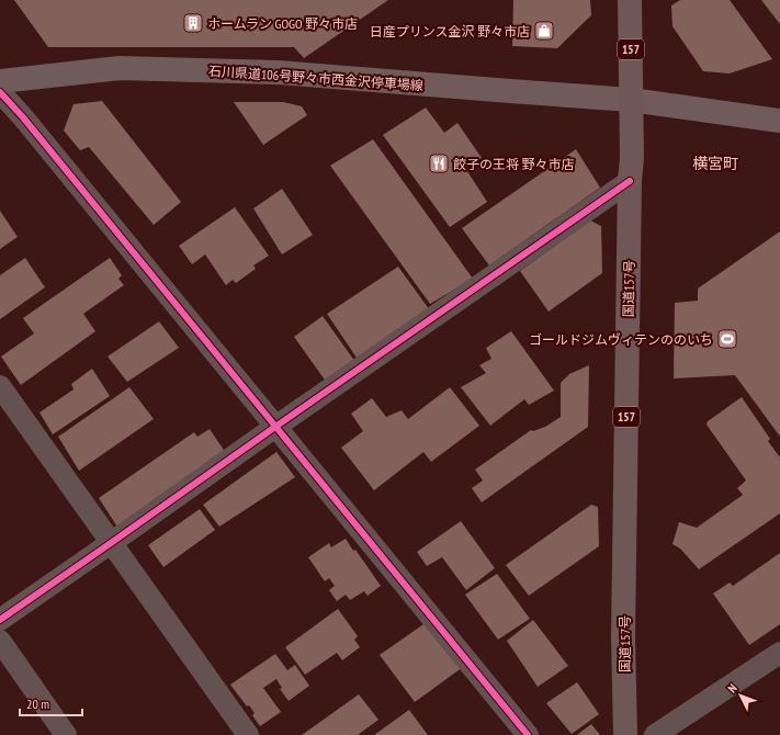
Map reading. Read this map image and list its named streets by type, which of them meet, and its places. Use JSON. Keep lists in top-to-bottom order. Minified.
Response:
{"streets":{"highway":["157","国道157号"],"main road":["石川県道106号野々市西金沢停車場線"]},"crossings":[["石川県道106号野々市西金沢停車場線","国道157号"]],"districts":["横宮町"],"places":{"building":["ホームラン GOGO 野々市店"],"shop":["日産プリンス金沢 野々市店"],"restaurant":["餃子の王将 野々市店"],"sports":["ゴールドジムヴィテンののいち"]},"scale_bar":"20 m","north":"top left"}
